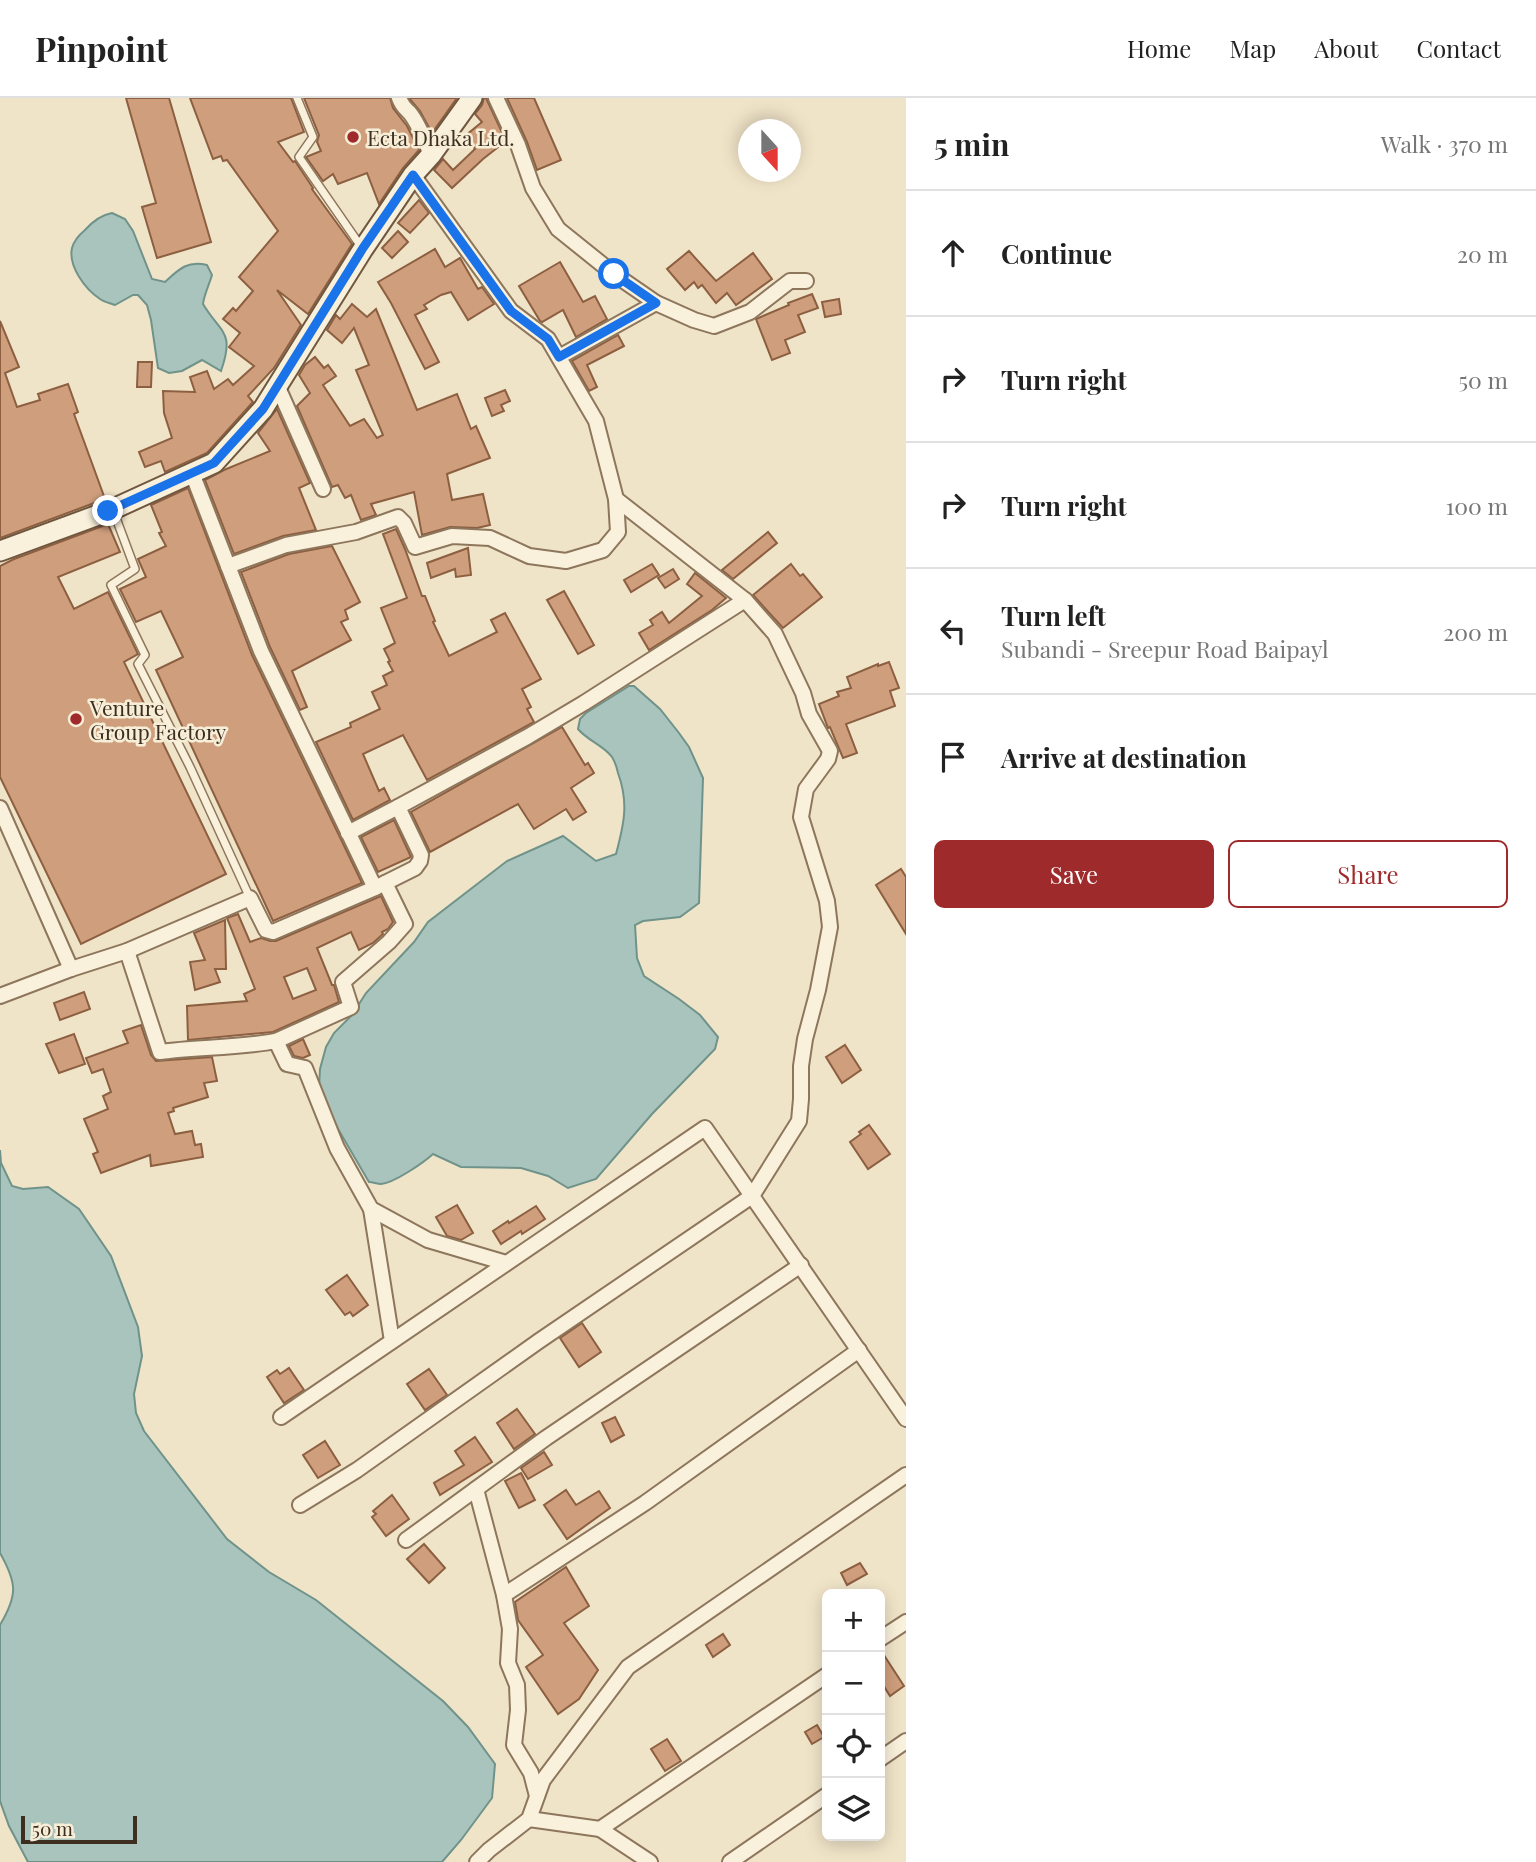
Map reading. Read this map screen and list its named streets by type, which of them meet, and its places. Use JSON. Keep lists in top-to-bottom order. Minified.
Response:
{"places":["Ecta Dhaka Ltd.","Venture Group Factory"],"scale_bar":"50 m","north":"bottom","page":{"header":"Pinpoint","nav":["Home","Map","About","Contact"],"heading":["5 min","Walk · 370 m"],"list":[["Continue","20 m"],["Turn right","50 m"],["Turn right","100 m"],["Turn left","Subandi - Sreepur Road Baipayl","200 m"],"Arrive at destination"],"buttons":["Save","Share"],"map_buttons":["+","−"],"scale":"50 m"}}
